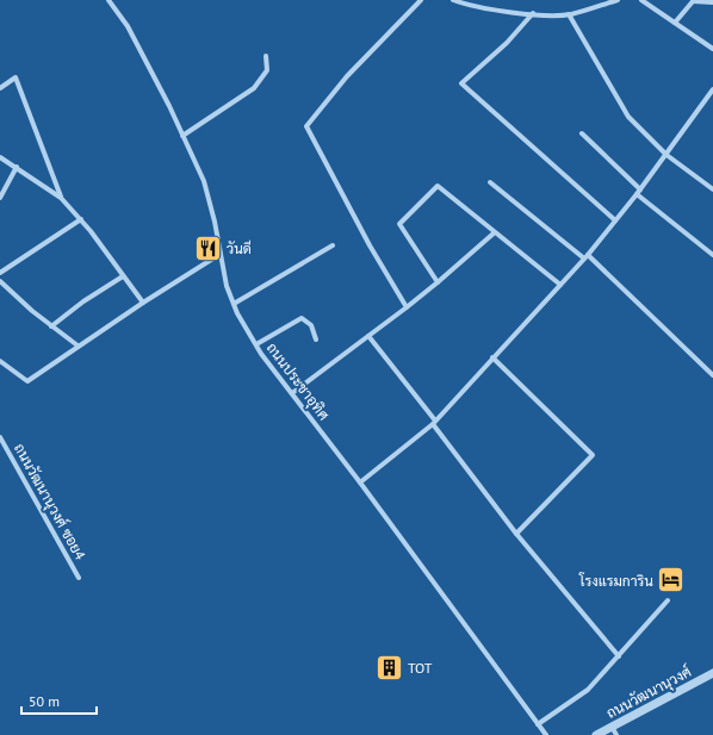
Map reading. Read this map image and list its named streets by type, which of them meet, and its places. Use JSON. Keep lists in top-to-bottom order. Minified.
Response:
{"streets":{"street":["ถนนประชาอุทิศ","ถนนวัฒนานุวงศ์ ซอย4","ถนนวัฒนานุวงศ์"]},"places":{"restaurant":["วันดี"],"hotel":["โรงแรมการิน"],"building":["TOT"]},"scale_bar":"50 m"}
